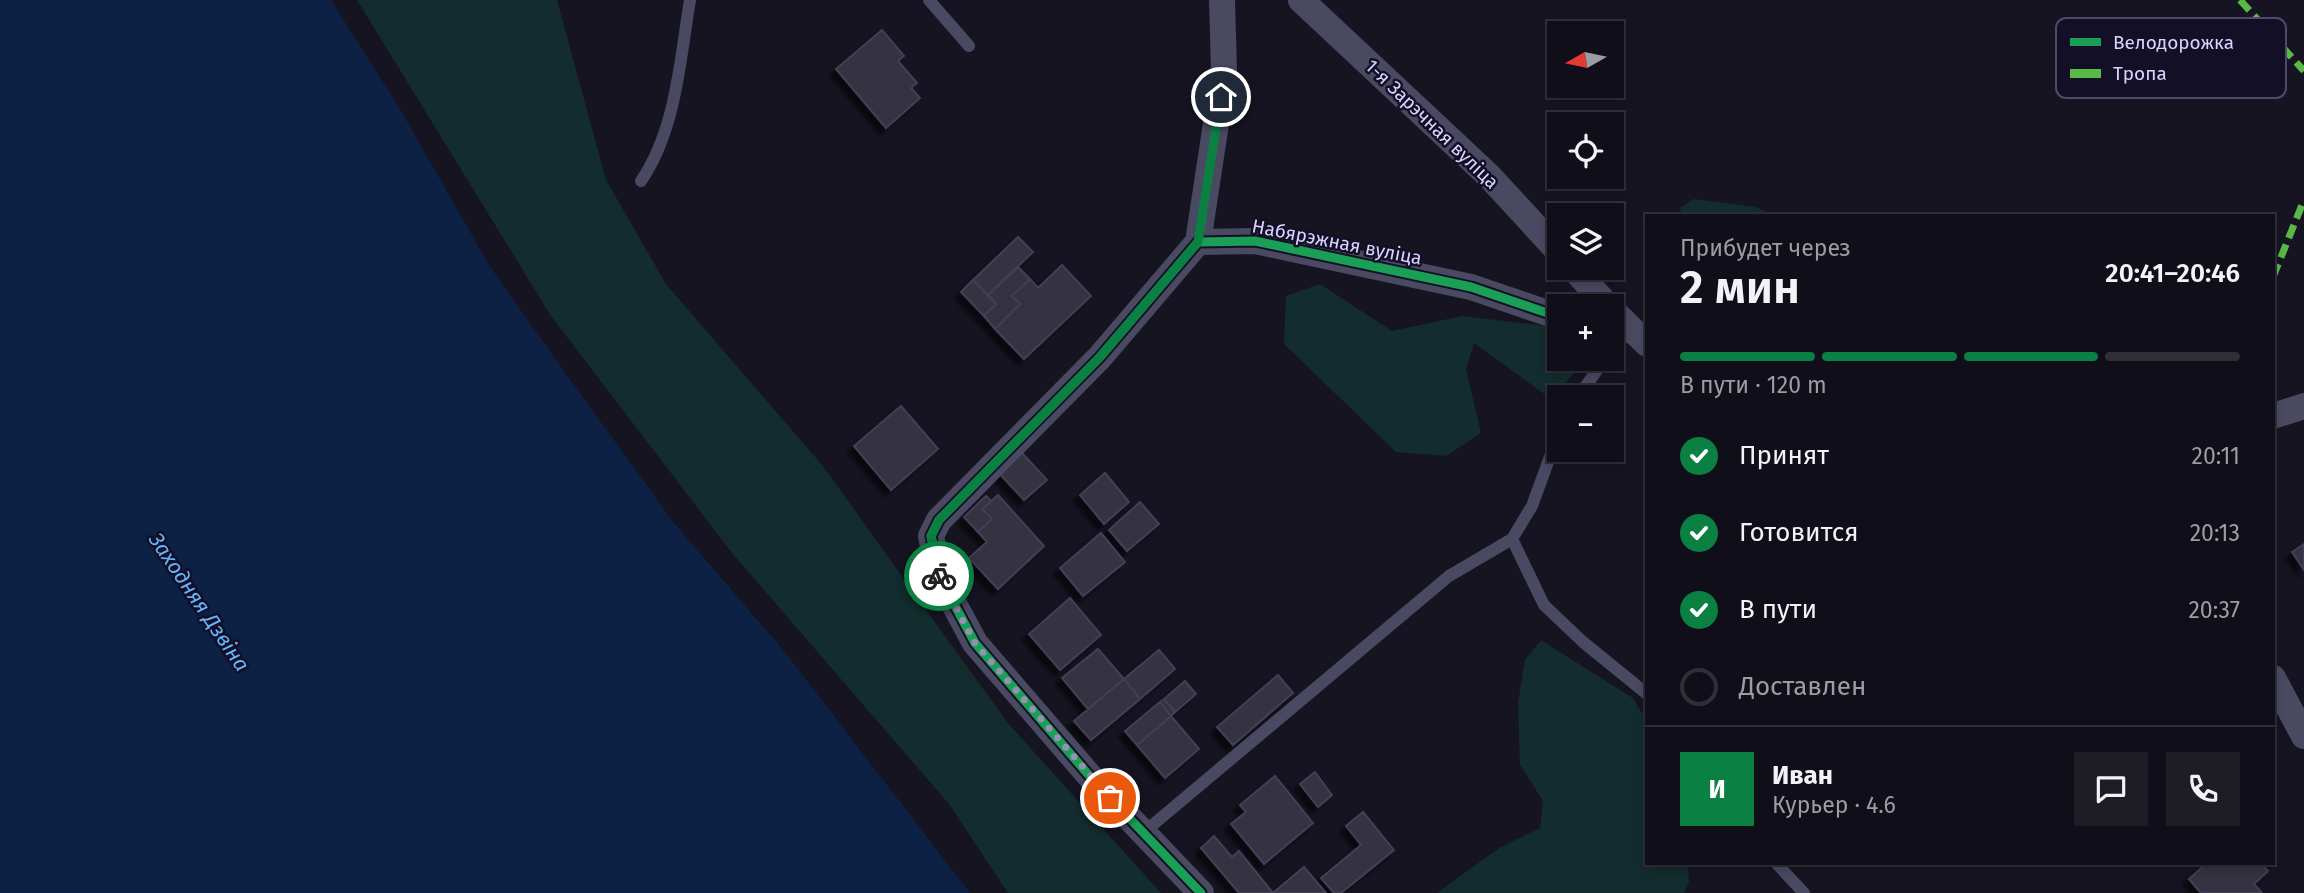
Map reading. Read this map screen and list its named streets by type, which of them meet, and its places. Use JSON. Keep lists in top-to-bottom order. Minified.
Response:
{"streets":{"street":["1-я Зарэчная вуліца","Набярэжная вуліца"]},"water":["Заходняя Дзвіна"],"legend":["Велодорожка","Тропа"],"north":"left","page":{"map_buttons":["+","−"],"heading":["2 мин","Прибудет через","20:41–20:46"],"panel":["Иван","Курьер · 4.6"],"bar":"В пути · 120 m","list":[["Принят","20:11"],["Готовится","20:13"],["В пути","20:37"],"Доставлен"],"round":"И"}}
